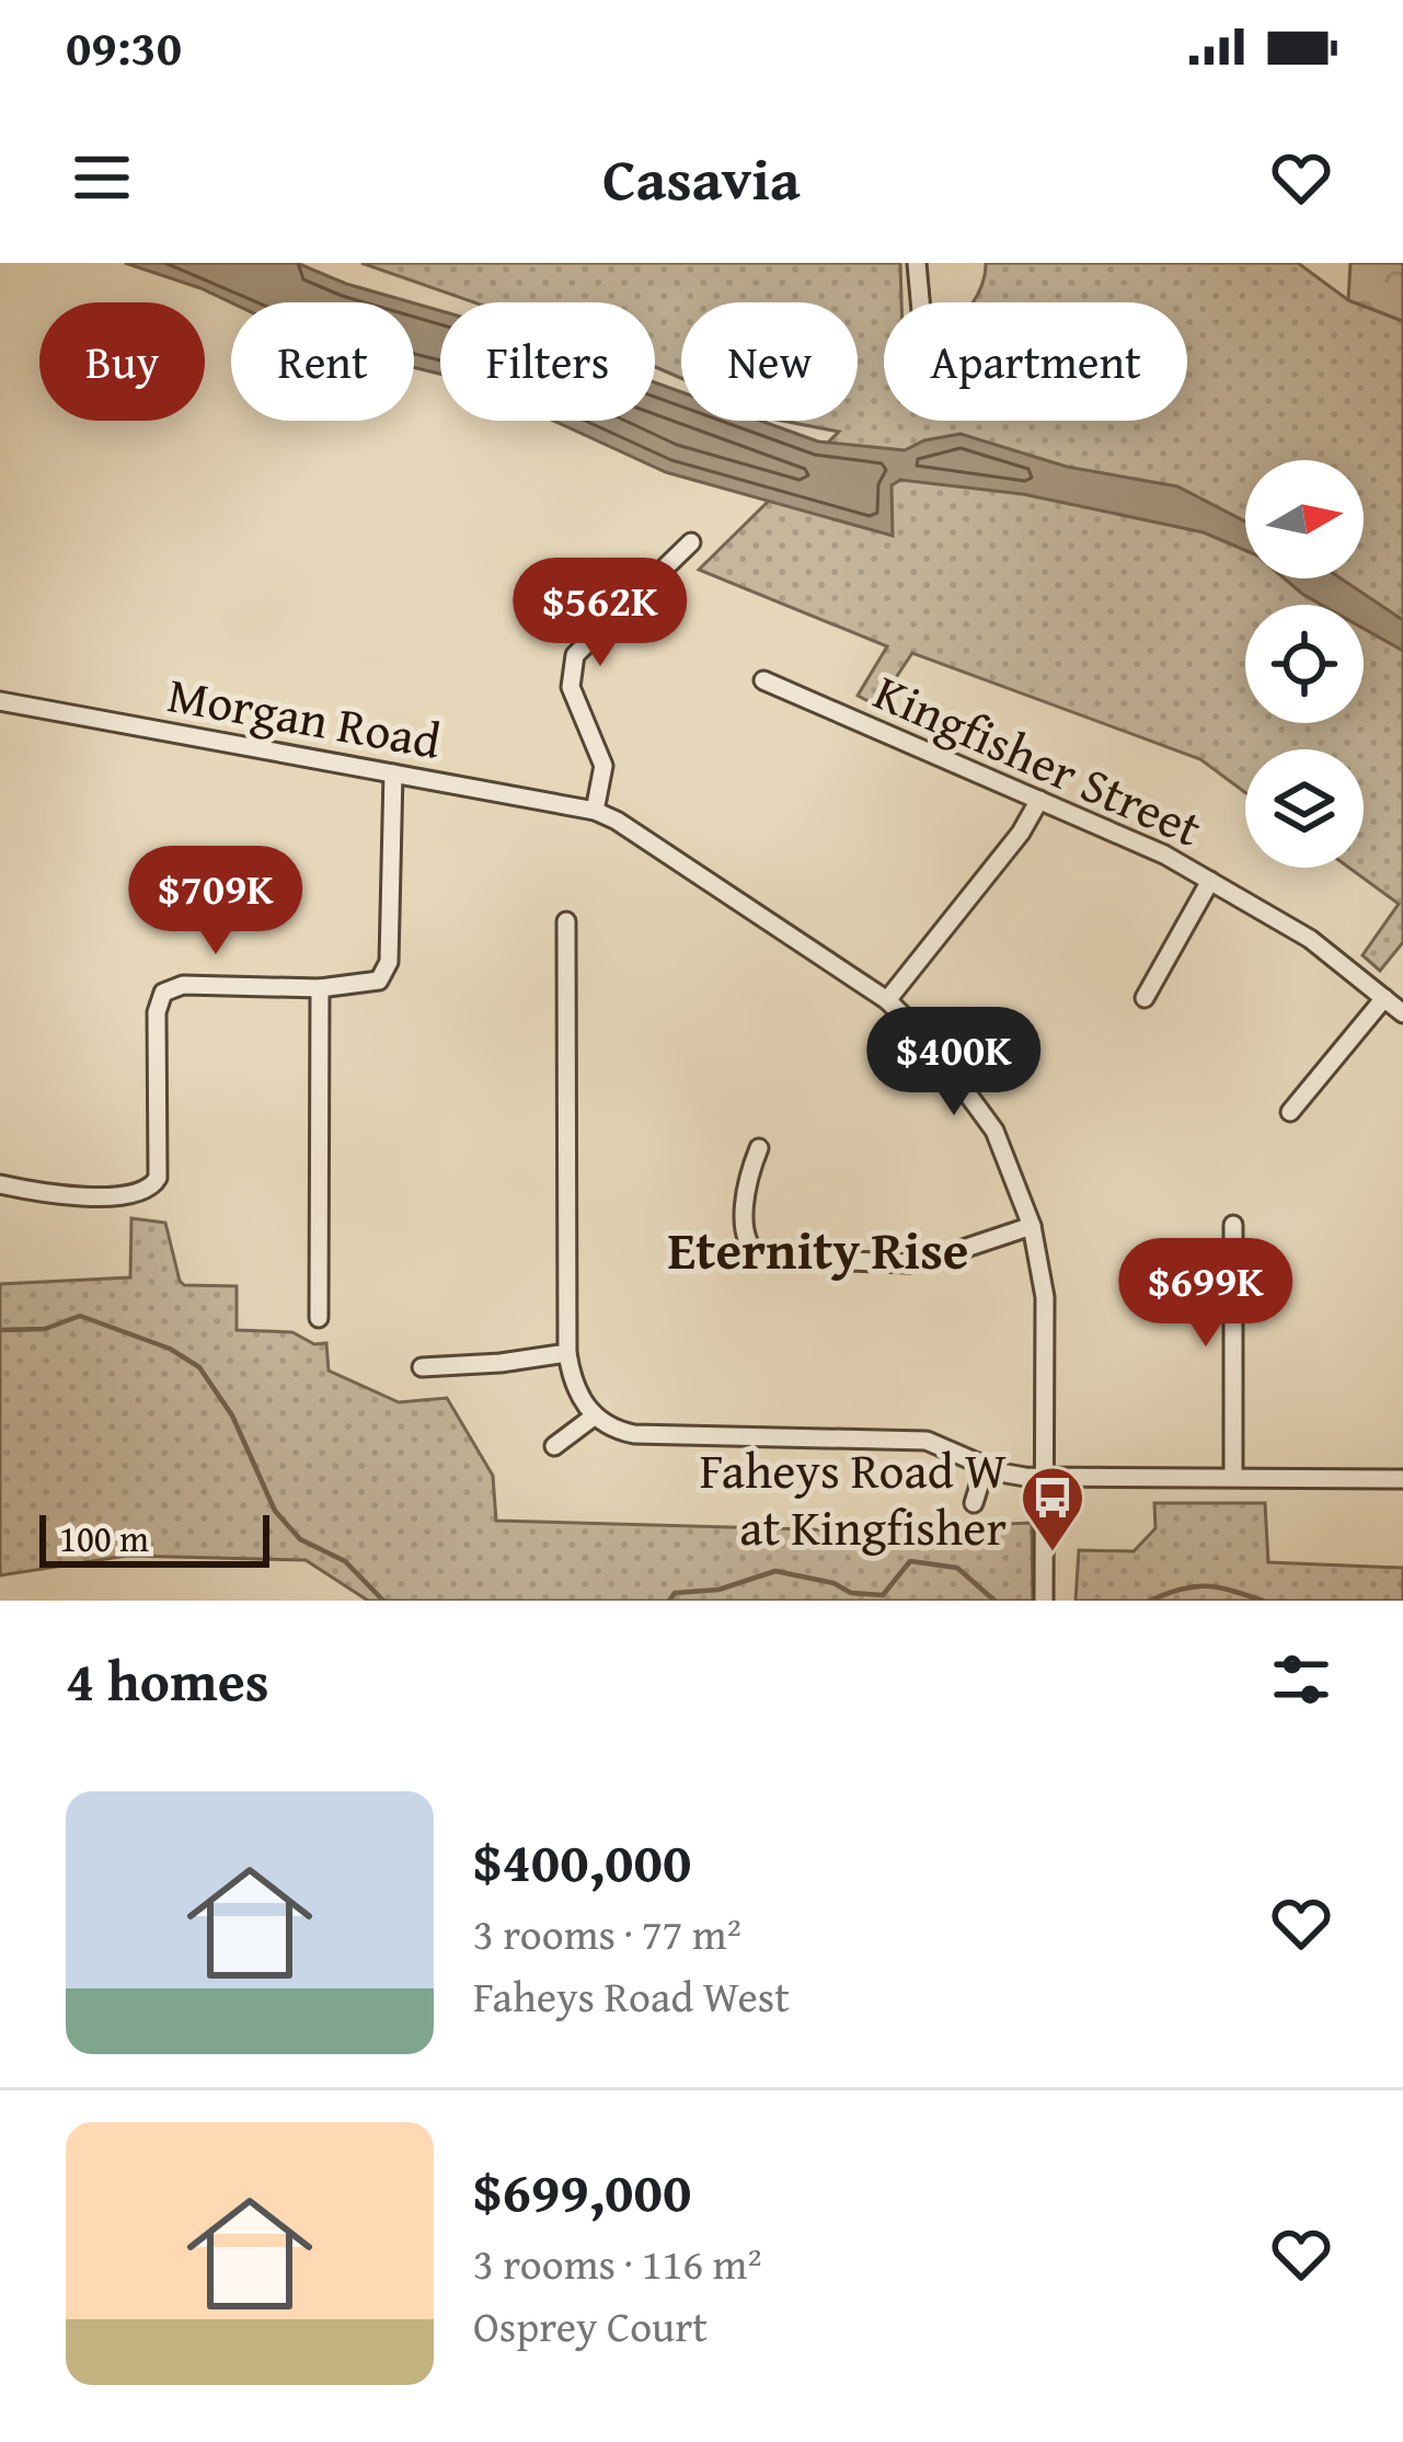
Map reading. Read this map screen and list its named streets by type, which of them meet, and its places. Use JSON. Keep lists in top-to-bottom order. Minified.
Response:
{"streets":{"street":["Morgan Road","Kingfisher Street"]},"districts":["Eternity Rise"],"places":{"bus stop":["Faheys Road W at Kingfisher"]},"scale_bar":"100 m","north":"right","page":{"status":"09:30","header":"Casavia","chip":["Buy","Rent","Filters","New","Apartment"],"price":["$562K","$709K","$400K","$699K"],"scale":"100 m","heading":"4 homes","list":[{"name":"$400,000","note":"3 rooms · 77 m² · Faheys Road West"},{"name":"$699,000","note":"3 rooms · 116 m² · Osprey Court"}]}}
